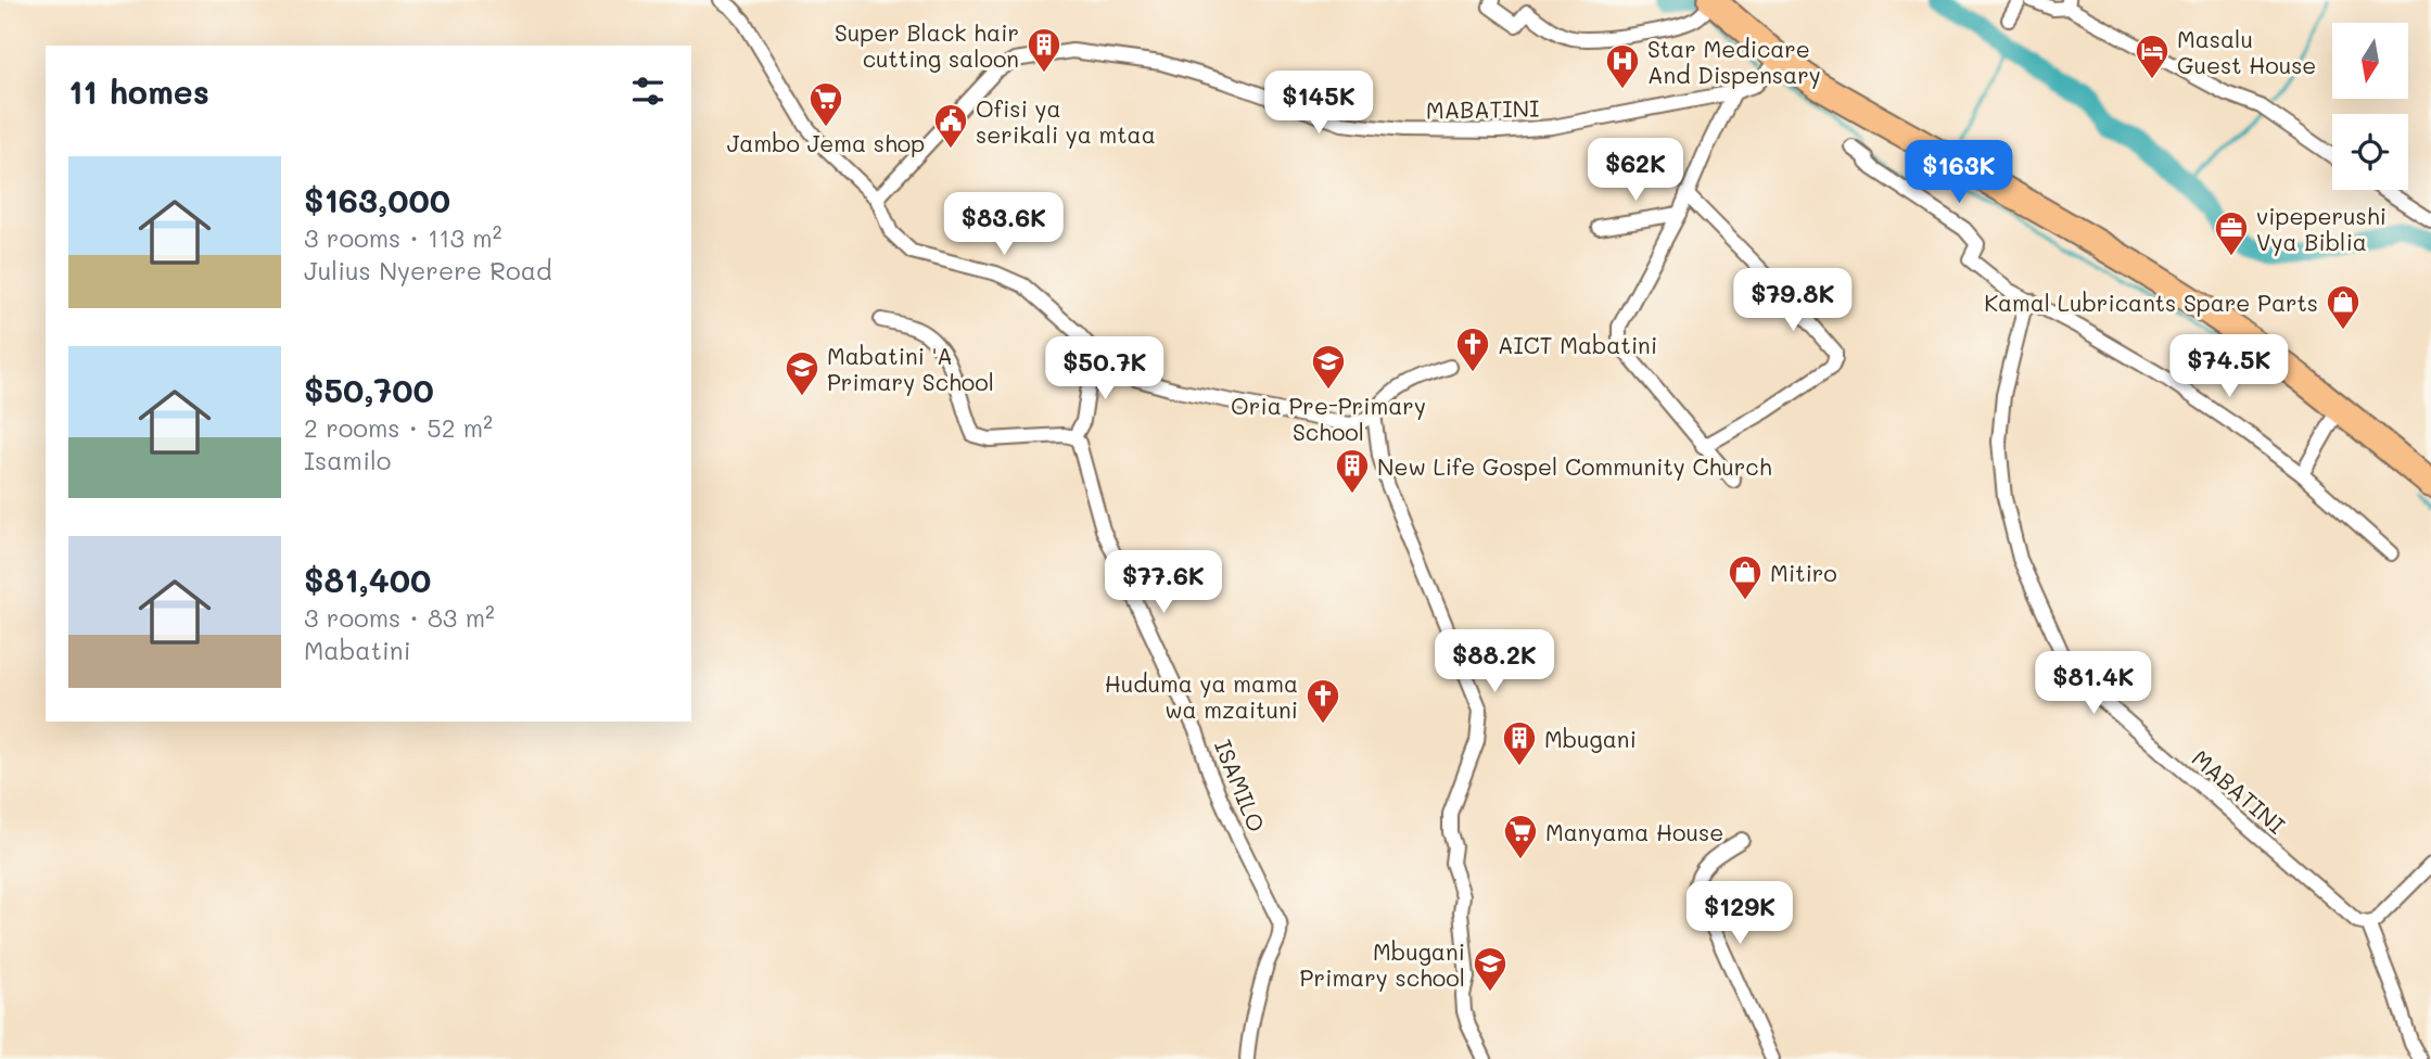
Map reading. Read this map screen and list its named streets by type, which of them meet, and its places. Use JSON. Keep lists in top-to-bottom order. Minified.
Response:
{"streets":{"street":["MABATINI","ISAMILO"]},"places":{"building":["Super Black hair cutting saloon","New Life Gospel Community Church","Mbugani"],"hotel":["Masalu Guest House"],"hospital":["Star Medicare And Dispensary"],"supermarket":["Jambo Jema shop","Manyama House"],"public building":["Ofisi ya serikali ya mtaa"],"office":["vipeperushi Vya Biblia"],"shop":["Kamal Lubricants Spare Parts","Mitiro"],"church":["AICT Mabatini","Huduma ya mama wa mzaituni"],"school or university":["Oria Pre-Primary School","Mabatini 'A Primary School","Mbugani Primary school"]},"north":"bottom","page":{"heading":"11 homes","price":["$145K","$62K","$163K","$83.6K","$79.8K","$74.5K","$50.7K","$77.6K","$88.2K","$81.4K","$129K"],"list":[{"name":"$163,000","note":"3 rooms · 113 m² · Julius Nyerere Road"},{"name":"$50,700","note":"2 rooms · 52 m² · Isamilo"},{"name":"$81,400","note":"3 rooms · 83 m² · Mabatini"}]}}
